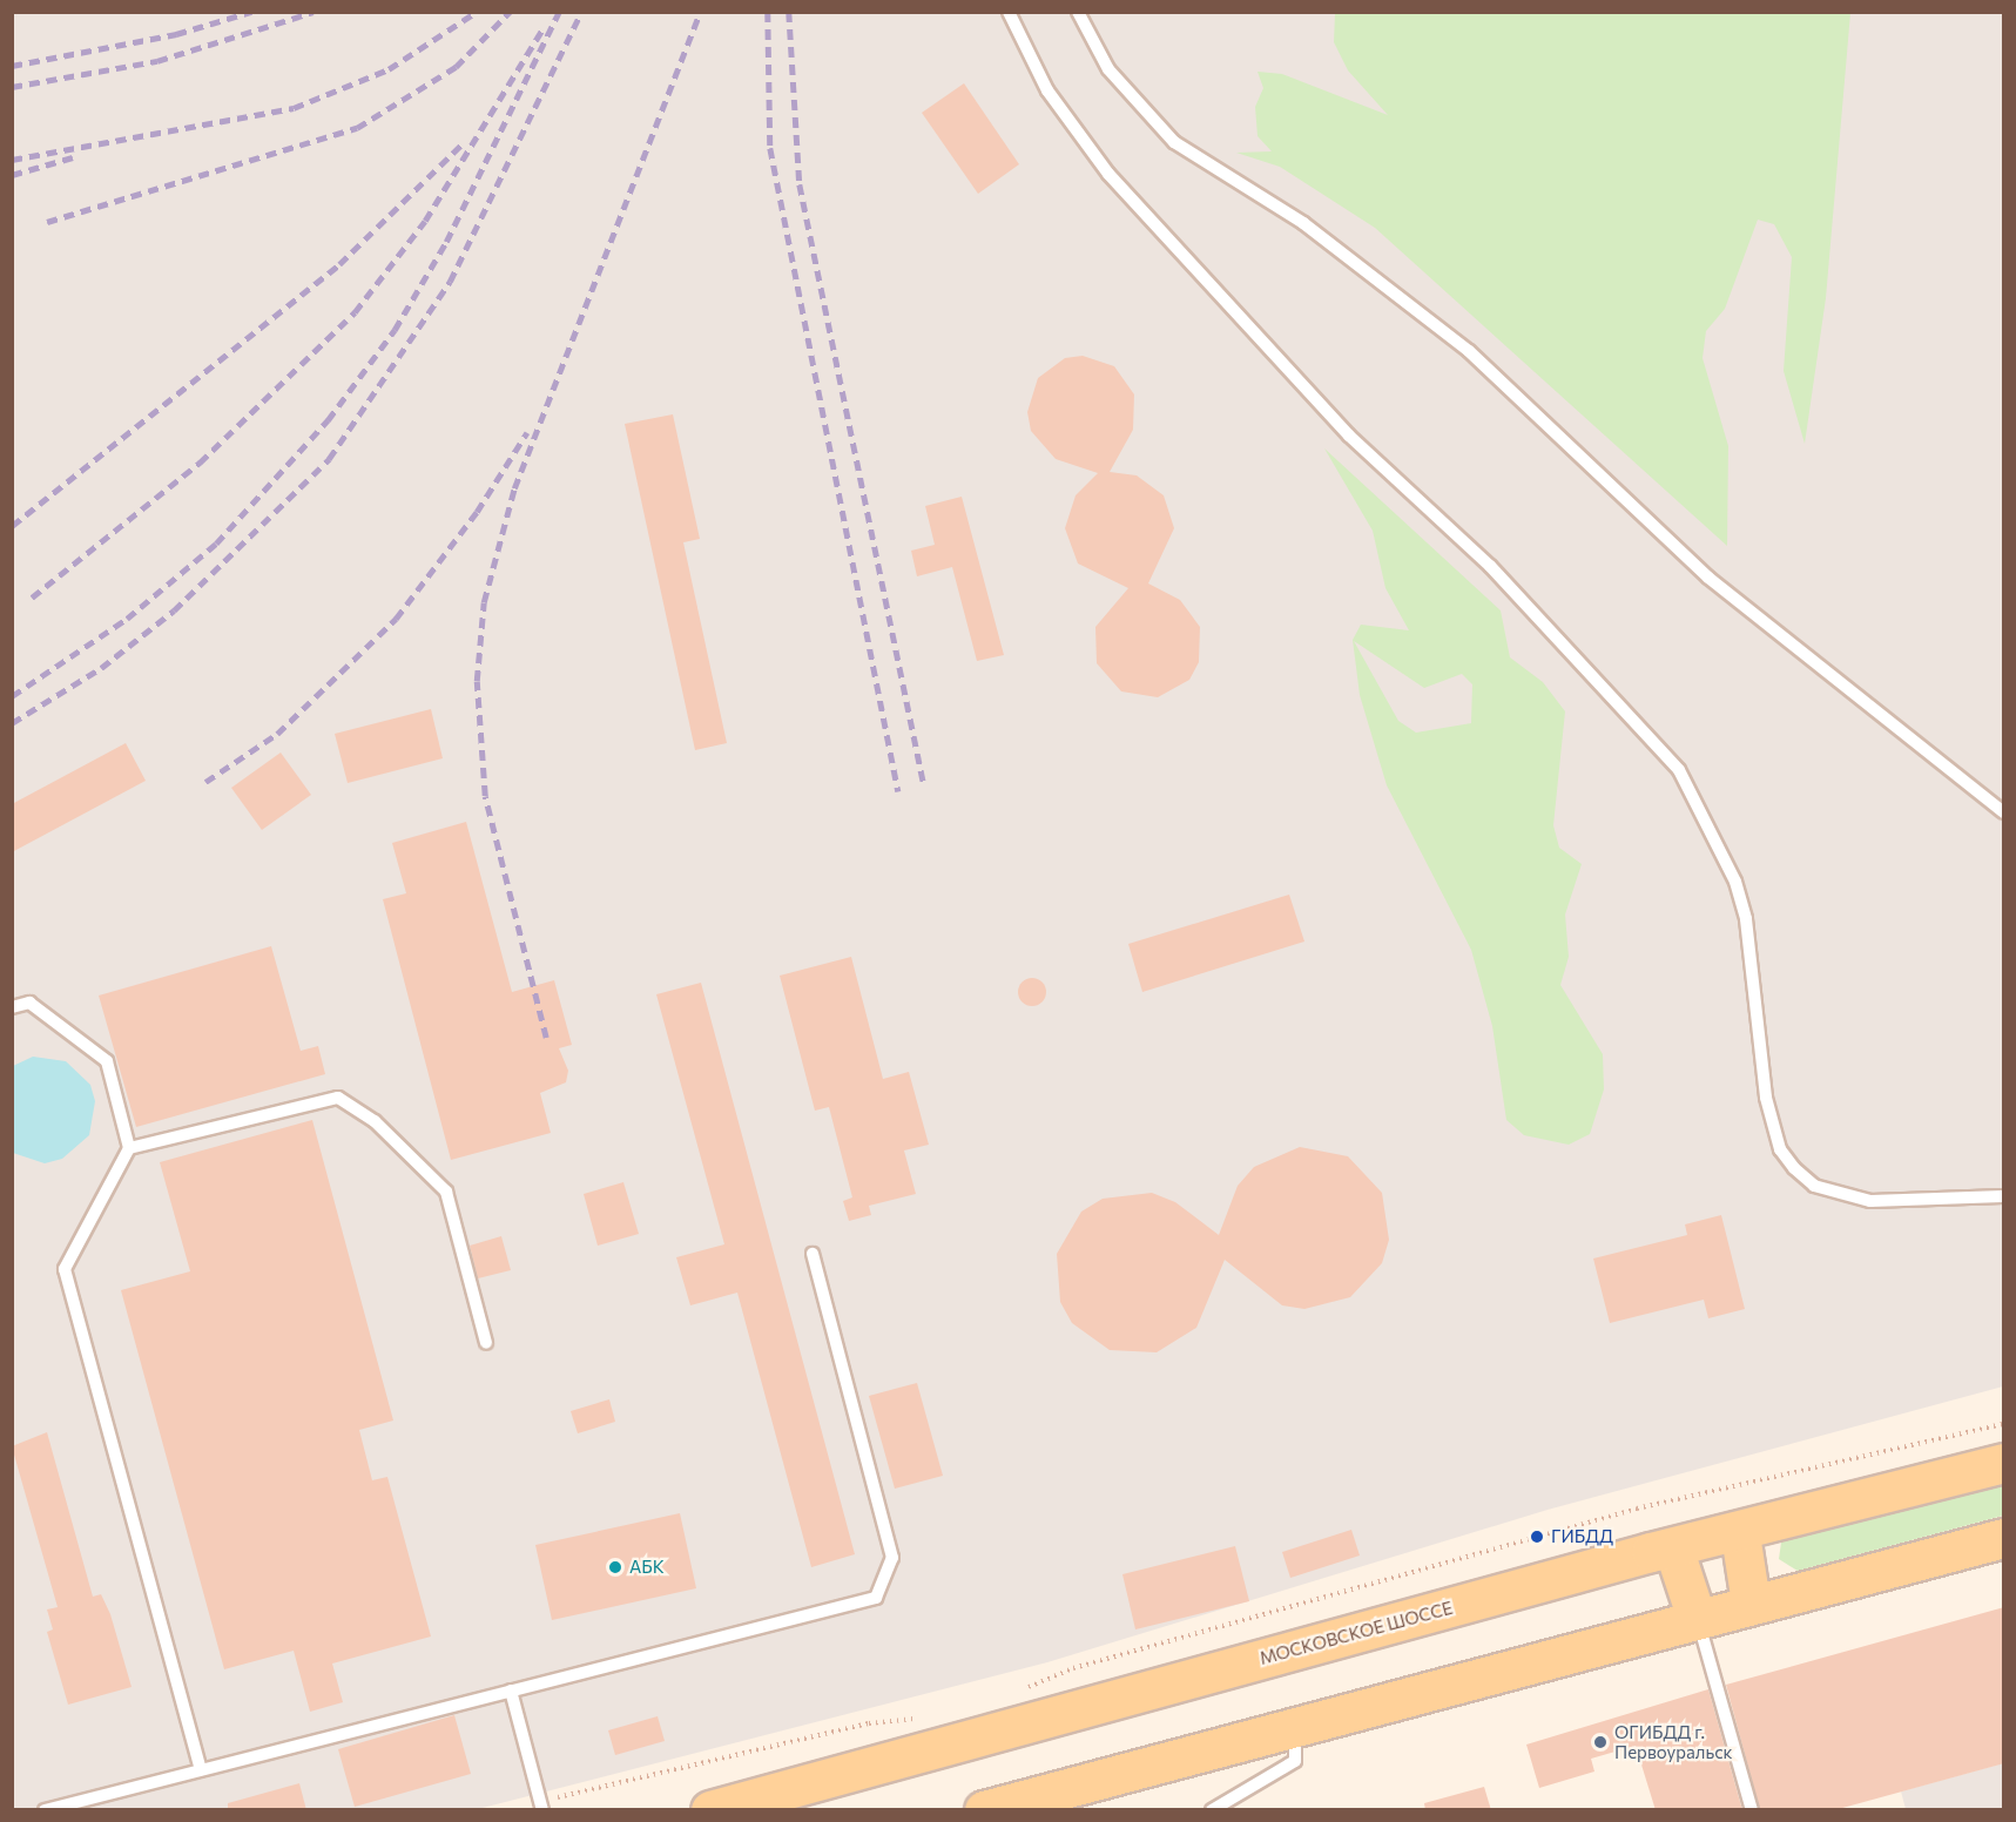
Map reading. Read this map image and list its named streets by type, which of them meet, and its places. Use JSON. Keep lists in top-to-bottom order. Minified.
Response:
{"streets":{"main road":["МОСКОВСКОЕ ШОССЕ"]},"places":["ГИБДД","АБК","ОГИБДД г. Первоуральск"]}
